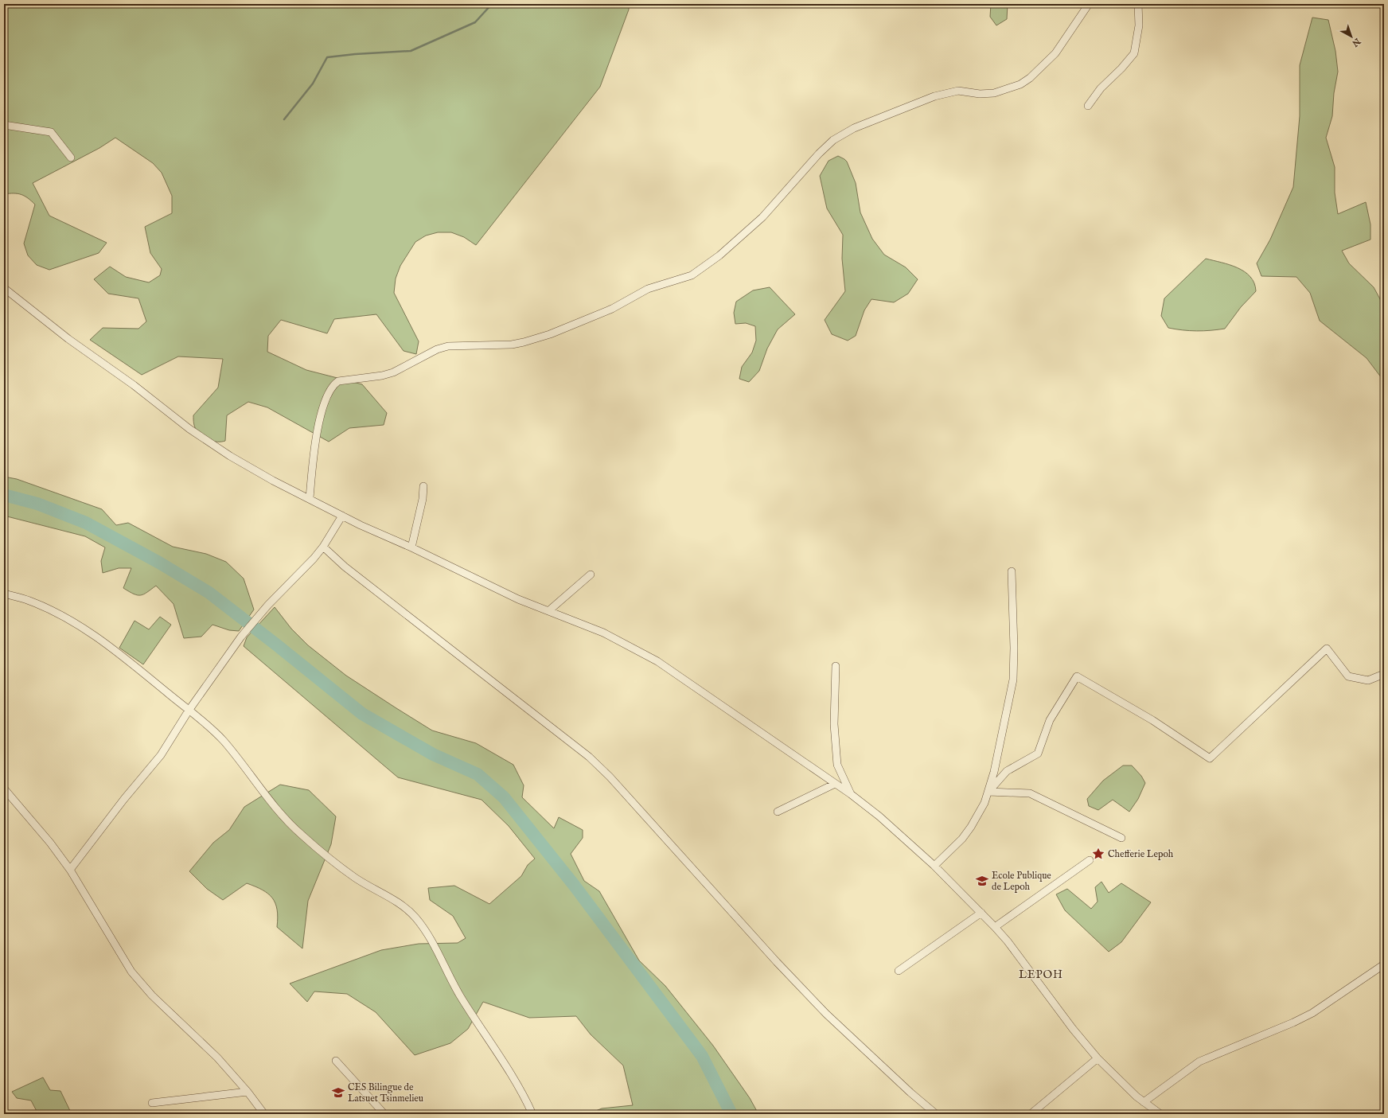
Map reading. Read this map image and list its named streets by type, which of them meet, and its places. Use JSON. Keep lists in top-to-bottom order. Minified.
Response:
{"districts":["LEPOH"],"places":{"place":["Chefferie Lepoh"],"school or university":["Ecole Publique de Lepoh","CES Bilingue de Latsuet Tsinmelieu"]},"north":"bottom right"}
